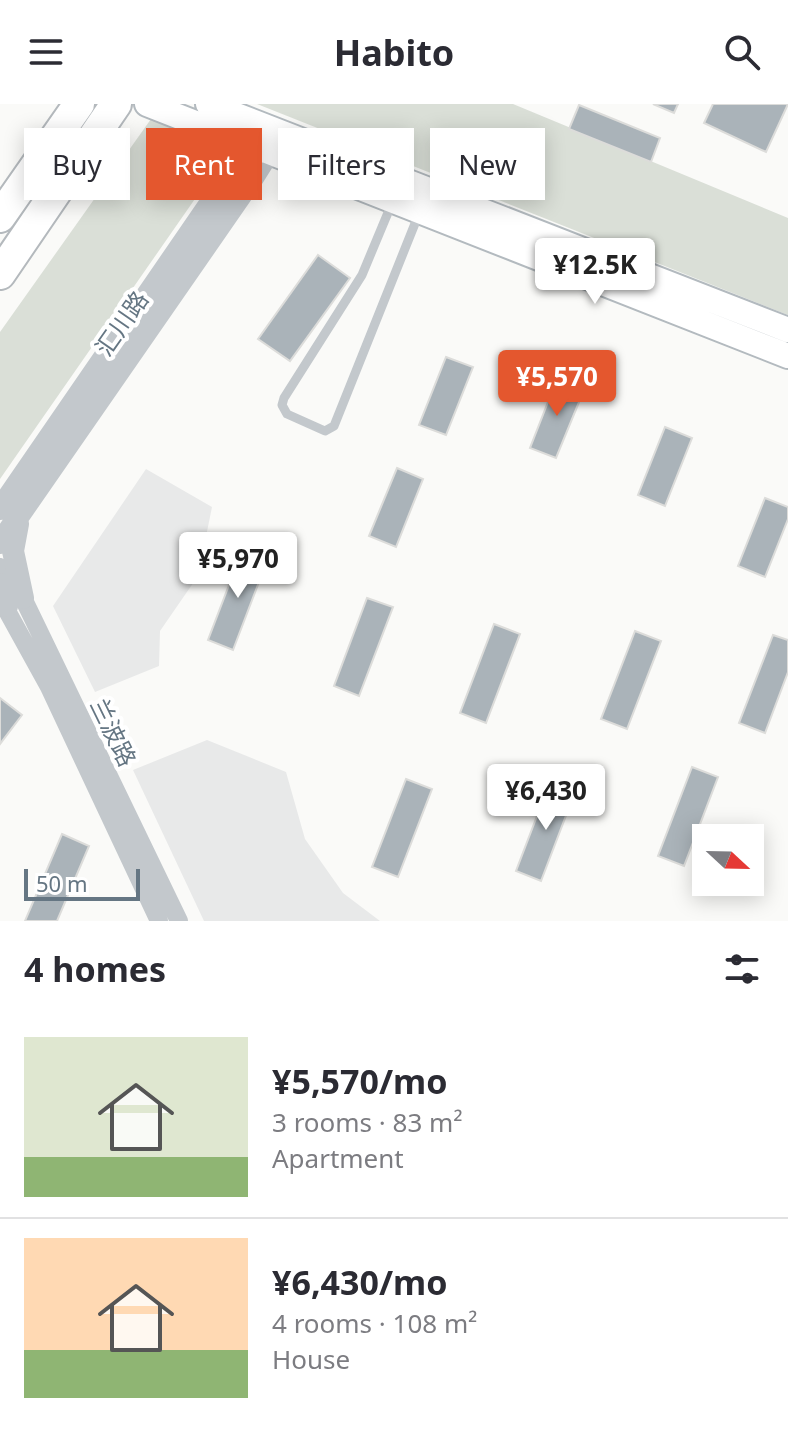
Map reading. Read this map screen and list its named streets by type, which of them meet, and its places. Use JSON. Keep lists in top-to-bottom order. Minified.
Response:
{"streets":{"street":["汇川路","兰波路"]},"scale_bar":"50 m","north":"right","page":{"header":"Habito","chip":["Buy","Rent","Filters","New"],"price":["¥12.5K","¥5,570","¥5,970","¥6,430"],"scale":"50 m","heading":"4 homes","list":[{"name":"¥5,570/mo","note":"3 rooms · 83 m² · Apartment"},{"name":"¥6,430/mo","note":"4 rooms · 108 m² · House"}]}}
